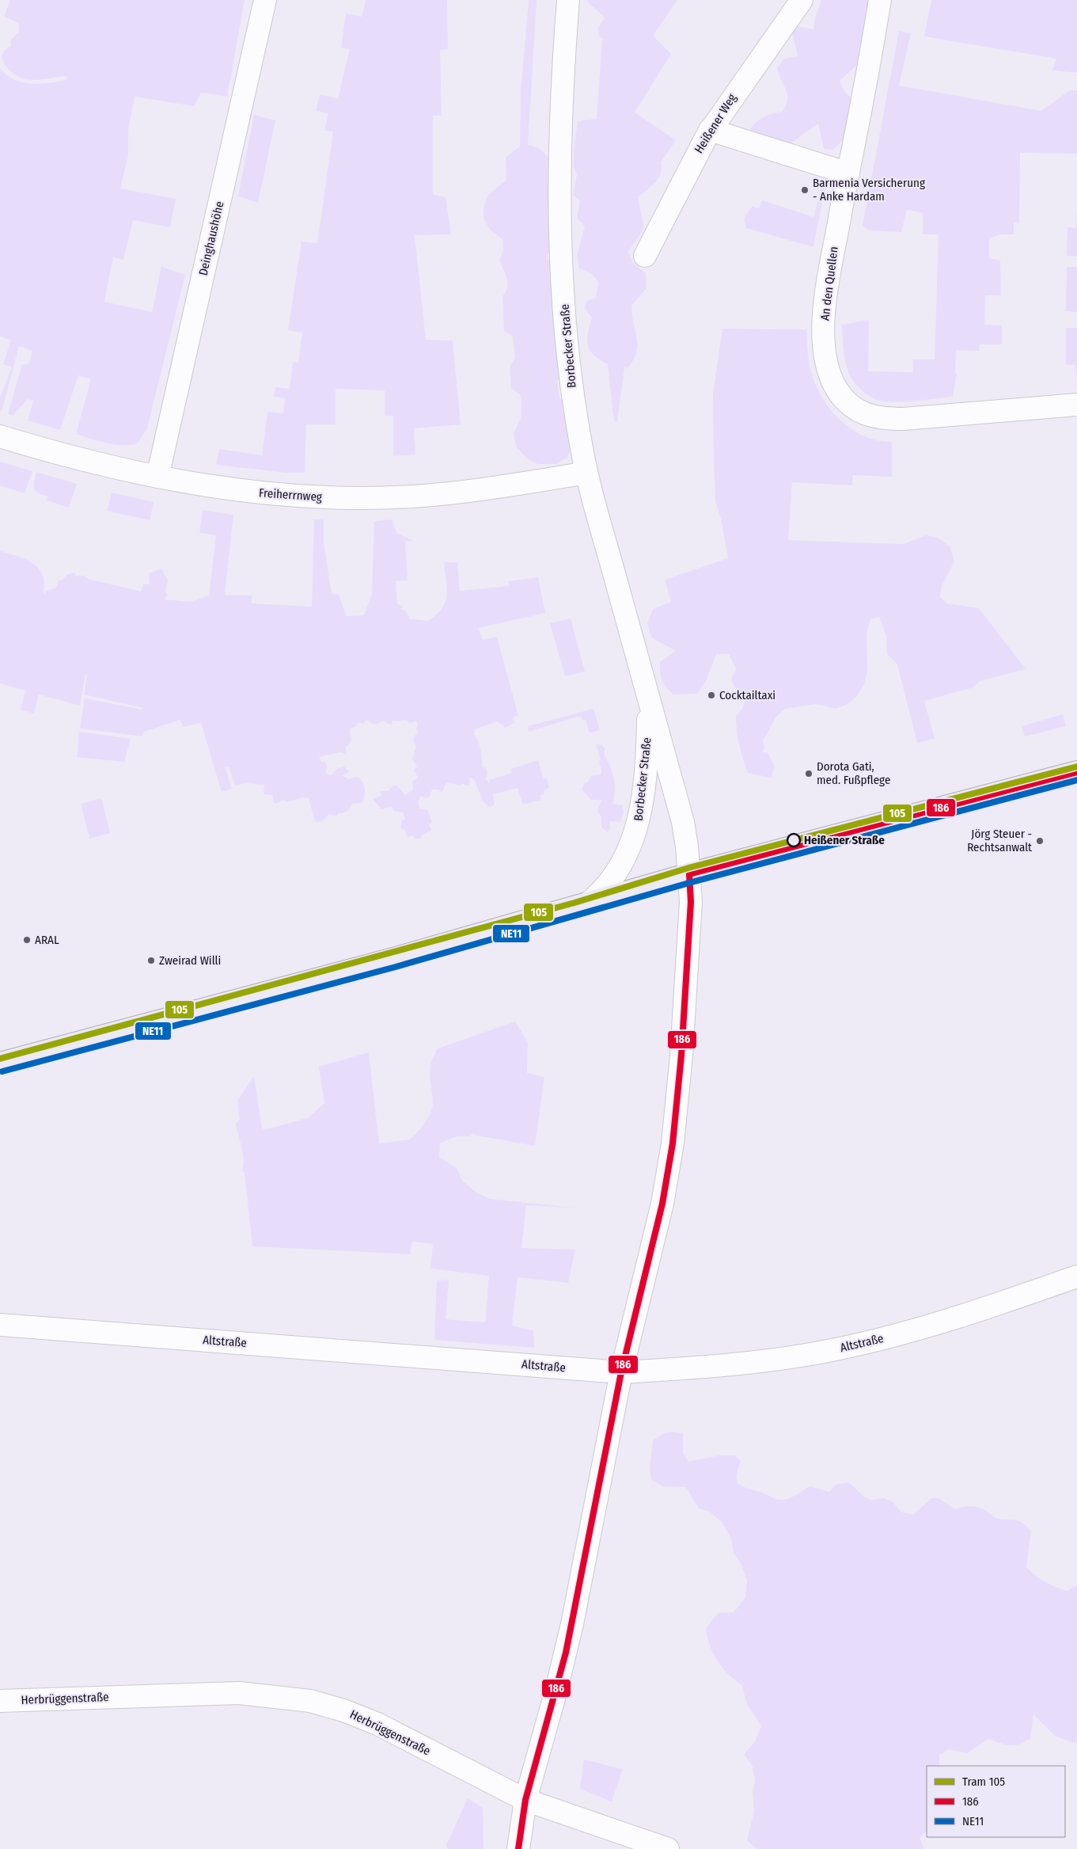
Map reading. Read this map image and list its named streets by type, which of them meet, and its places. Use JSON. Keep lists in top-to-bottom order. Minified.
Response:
{"streets":{"street":["Heißener Weg","Deinghaushöhe","An den Quellen","Borbecker Straße","Freiherrnweg","Altstraße","Herbrüggenstraße"]},"crossings":[["Deinghaushöhe","Freiherrnweg"],["Borbecker Straße","Freiherrnweg"]],"places":["Barmenia Versicherung - Anke Hardam","Cocktailtaxi","Dorota Gati, med. Fußpflege","Heißener Straße","Jörg Steuer - Rechtsanwalt","ARAL","Zweirad Willi"],"lines":["tram line 105","transit line 186","transit line NE11"],"legend":["Tram 105","186","NE11"]}
